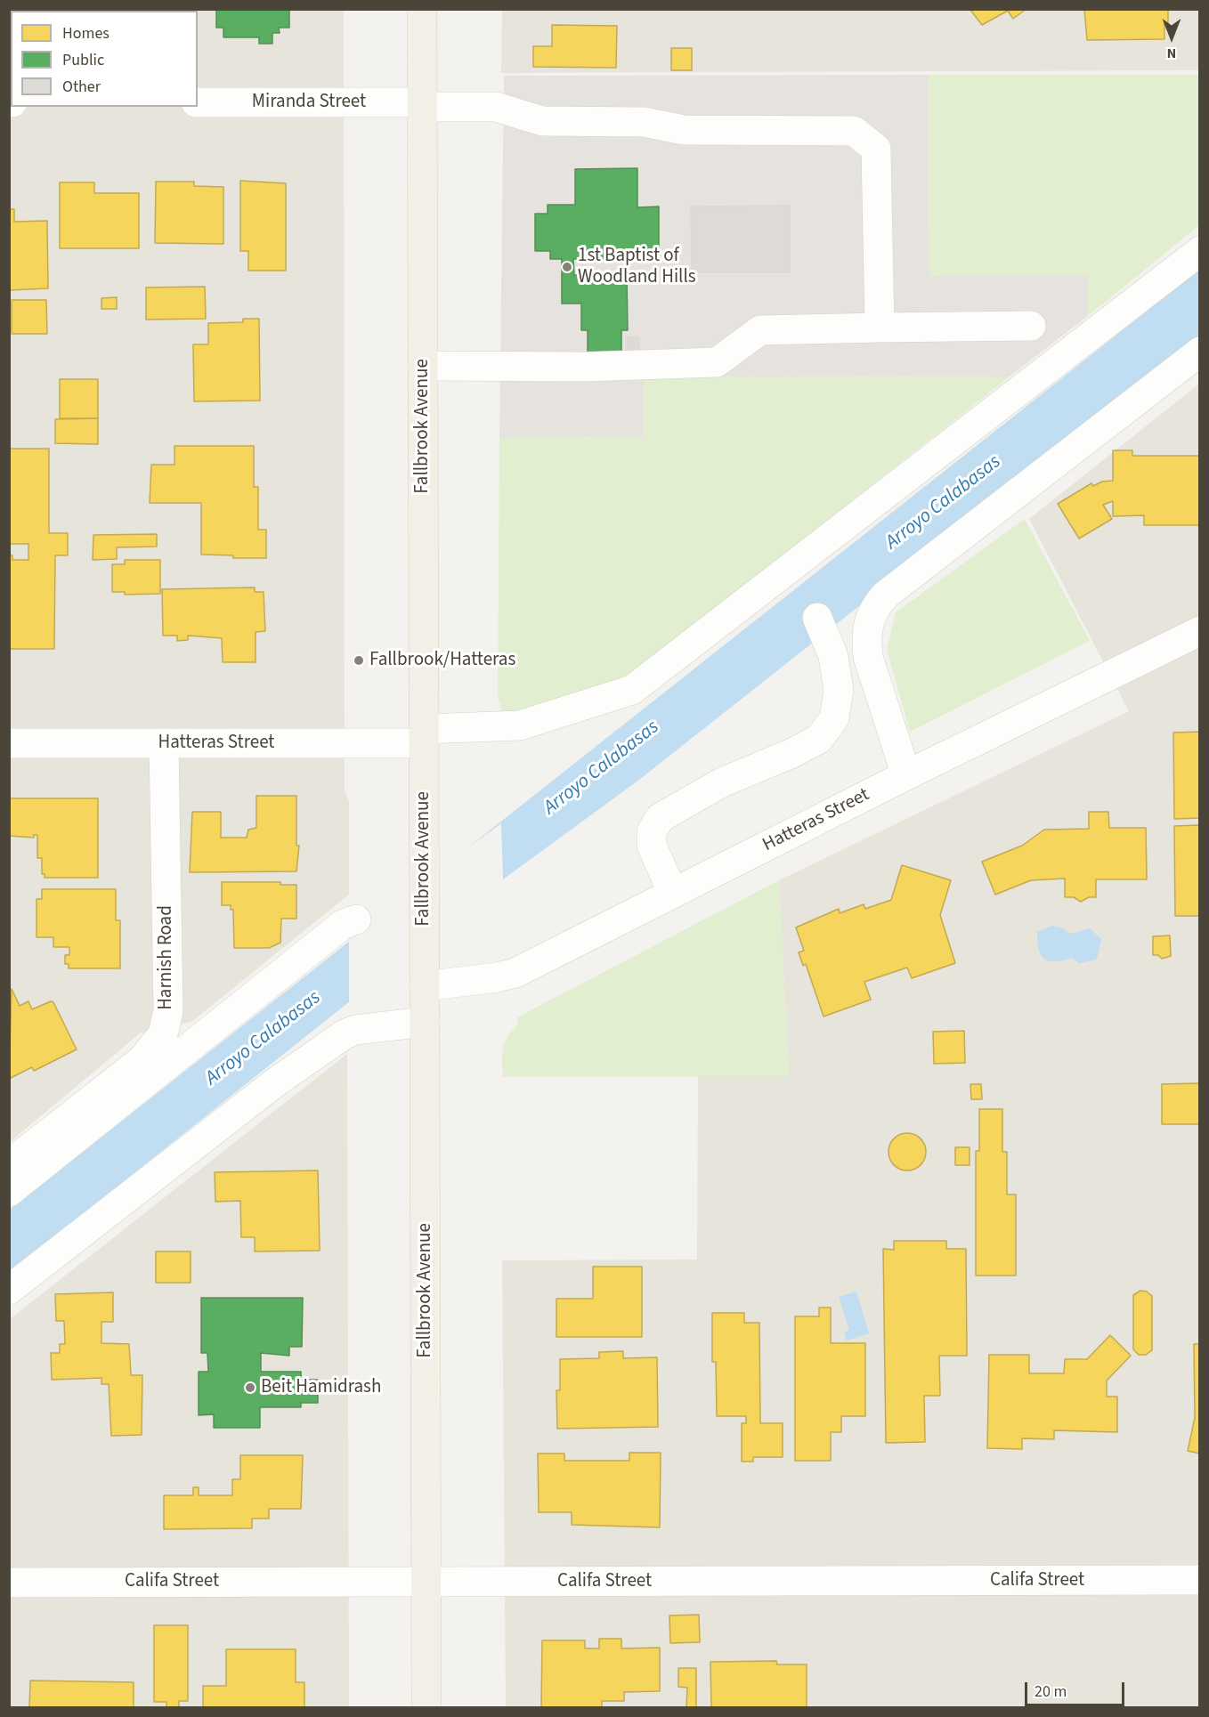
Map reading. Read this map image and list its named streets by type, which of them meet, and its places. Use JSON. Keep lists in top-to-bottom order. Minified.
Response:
{"streets":{"main road":["Fallbrook Avenue"],"street":["Miranda Street","Hatteras Street","Harnish Road","Califa Street"]},"crossings":[["Miranda Street","Fallbrook Avenue"],["Fallbrook Avenue","Hatteras Street"],["Fallbrook Avenue","Califa Street"],["Hatteras Street","Harnish Road"]],"water":["Arroyo Calabasas"],"places":["1st Baptist of Woodland Hills","Fallbrook/Hatteras","Beit Hamidrash"],"legend":["Homes","Public","Other"],"scale_bar":"20 m","north":"bottom"}
